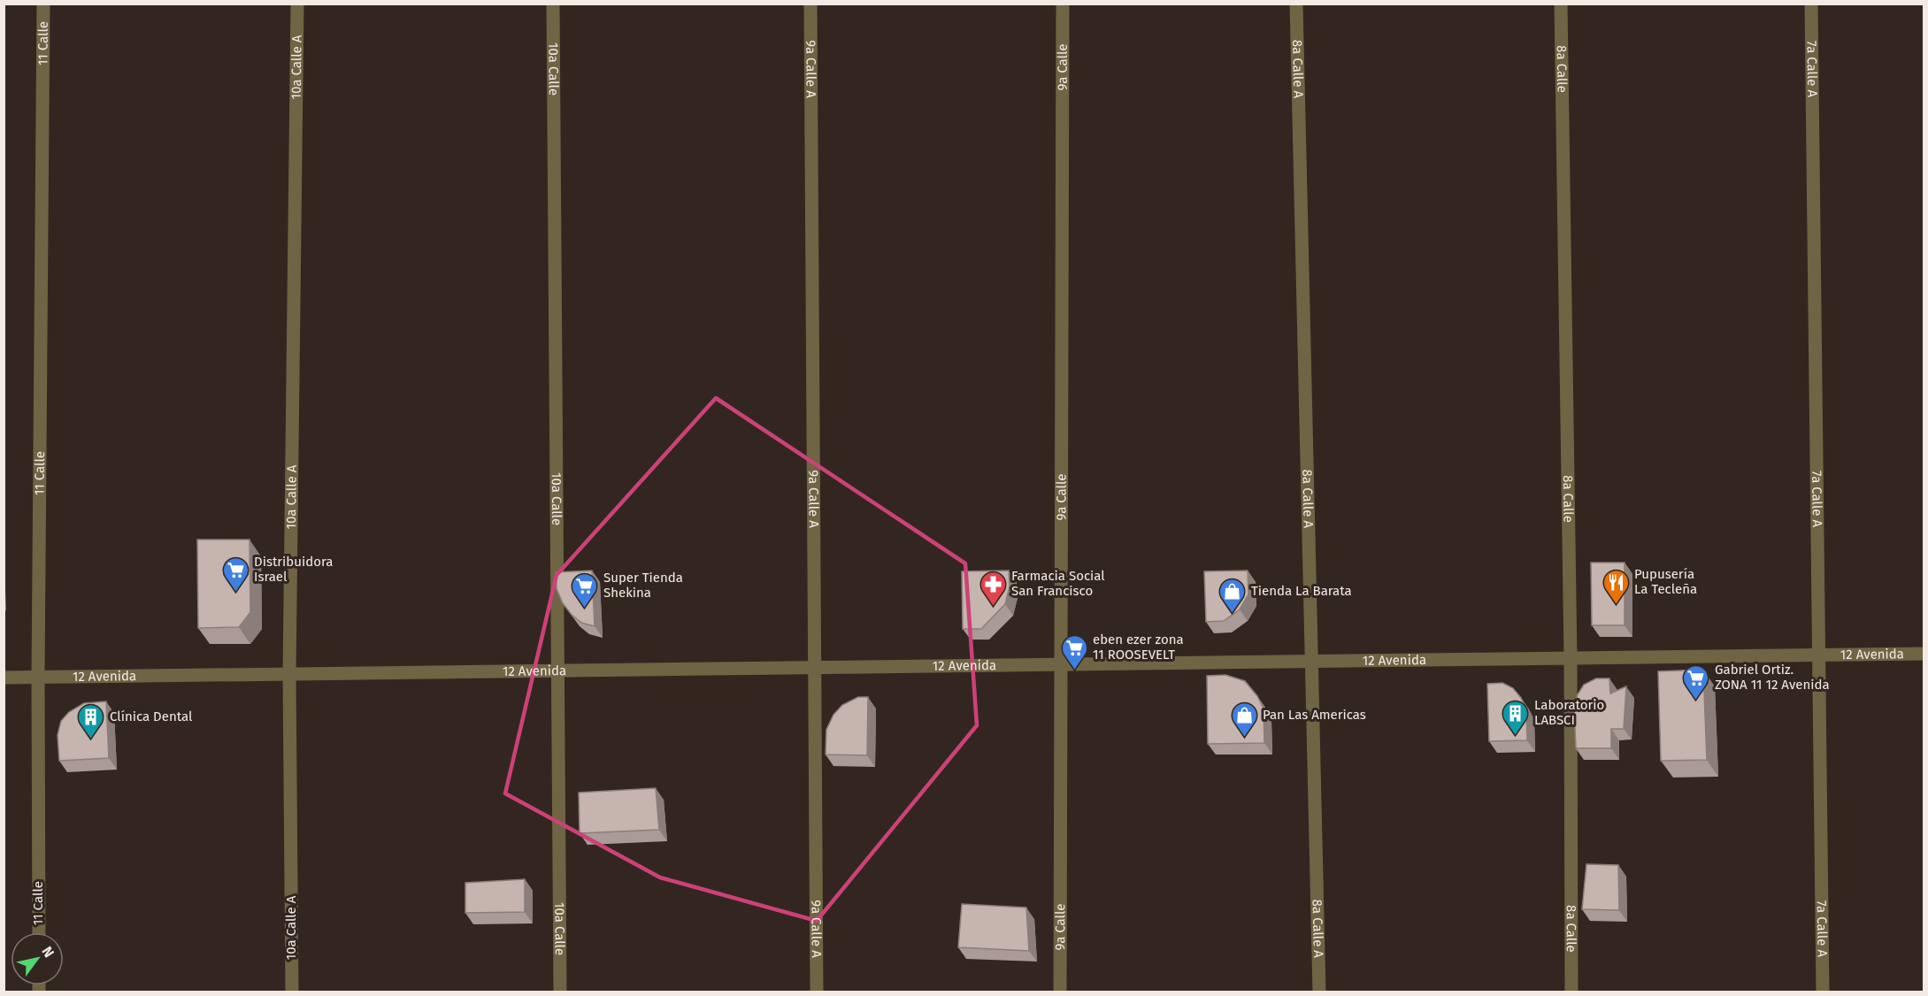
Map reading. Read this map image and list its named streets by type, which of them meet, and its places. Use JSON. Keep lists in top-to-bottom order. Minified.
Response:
{"streets":{"street":["11 Calle","10a Calle A","10a Calle","9a Calle A","9a Calle","8a Calle A","8a Calle","7a Calle A","12 Avenida"]},"crossings":[["11 Calle","12 Avenida"],["10a Calle A","12 Avenida"],["10a Calle","12 Avenida"],["9a Calle A","12 Avenida"],["9a Calle","12 Avenida"],["8a Calle A","12 Avenida"],["8a Calle","12 Avenida"],["7a Calle A","12 Avenida"]],"places":{"supermarket":["Distribuidora Israel","Super Tienda Shekina","eben ezer zona 11 ROOSEVELT","Gabriel Ortiz. ZONA 11 12 Avenida"],"restaurant":["Pupusería La Tecleña"],"pharmacy":["Farmacia Social San Francisco"],"shop":["Tienda La Barata","Pan Las Americas"],"building":["Laboratorio LABSCI","Clínica Dental"]},"north":"top right"}
